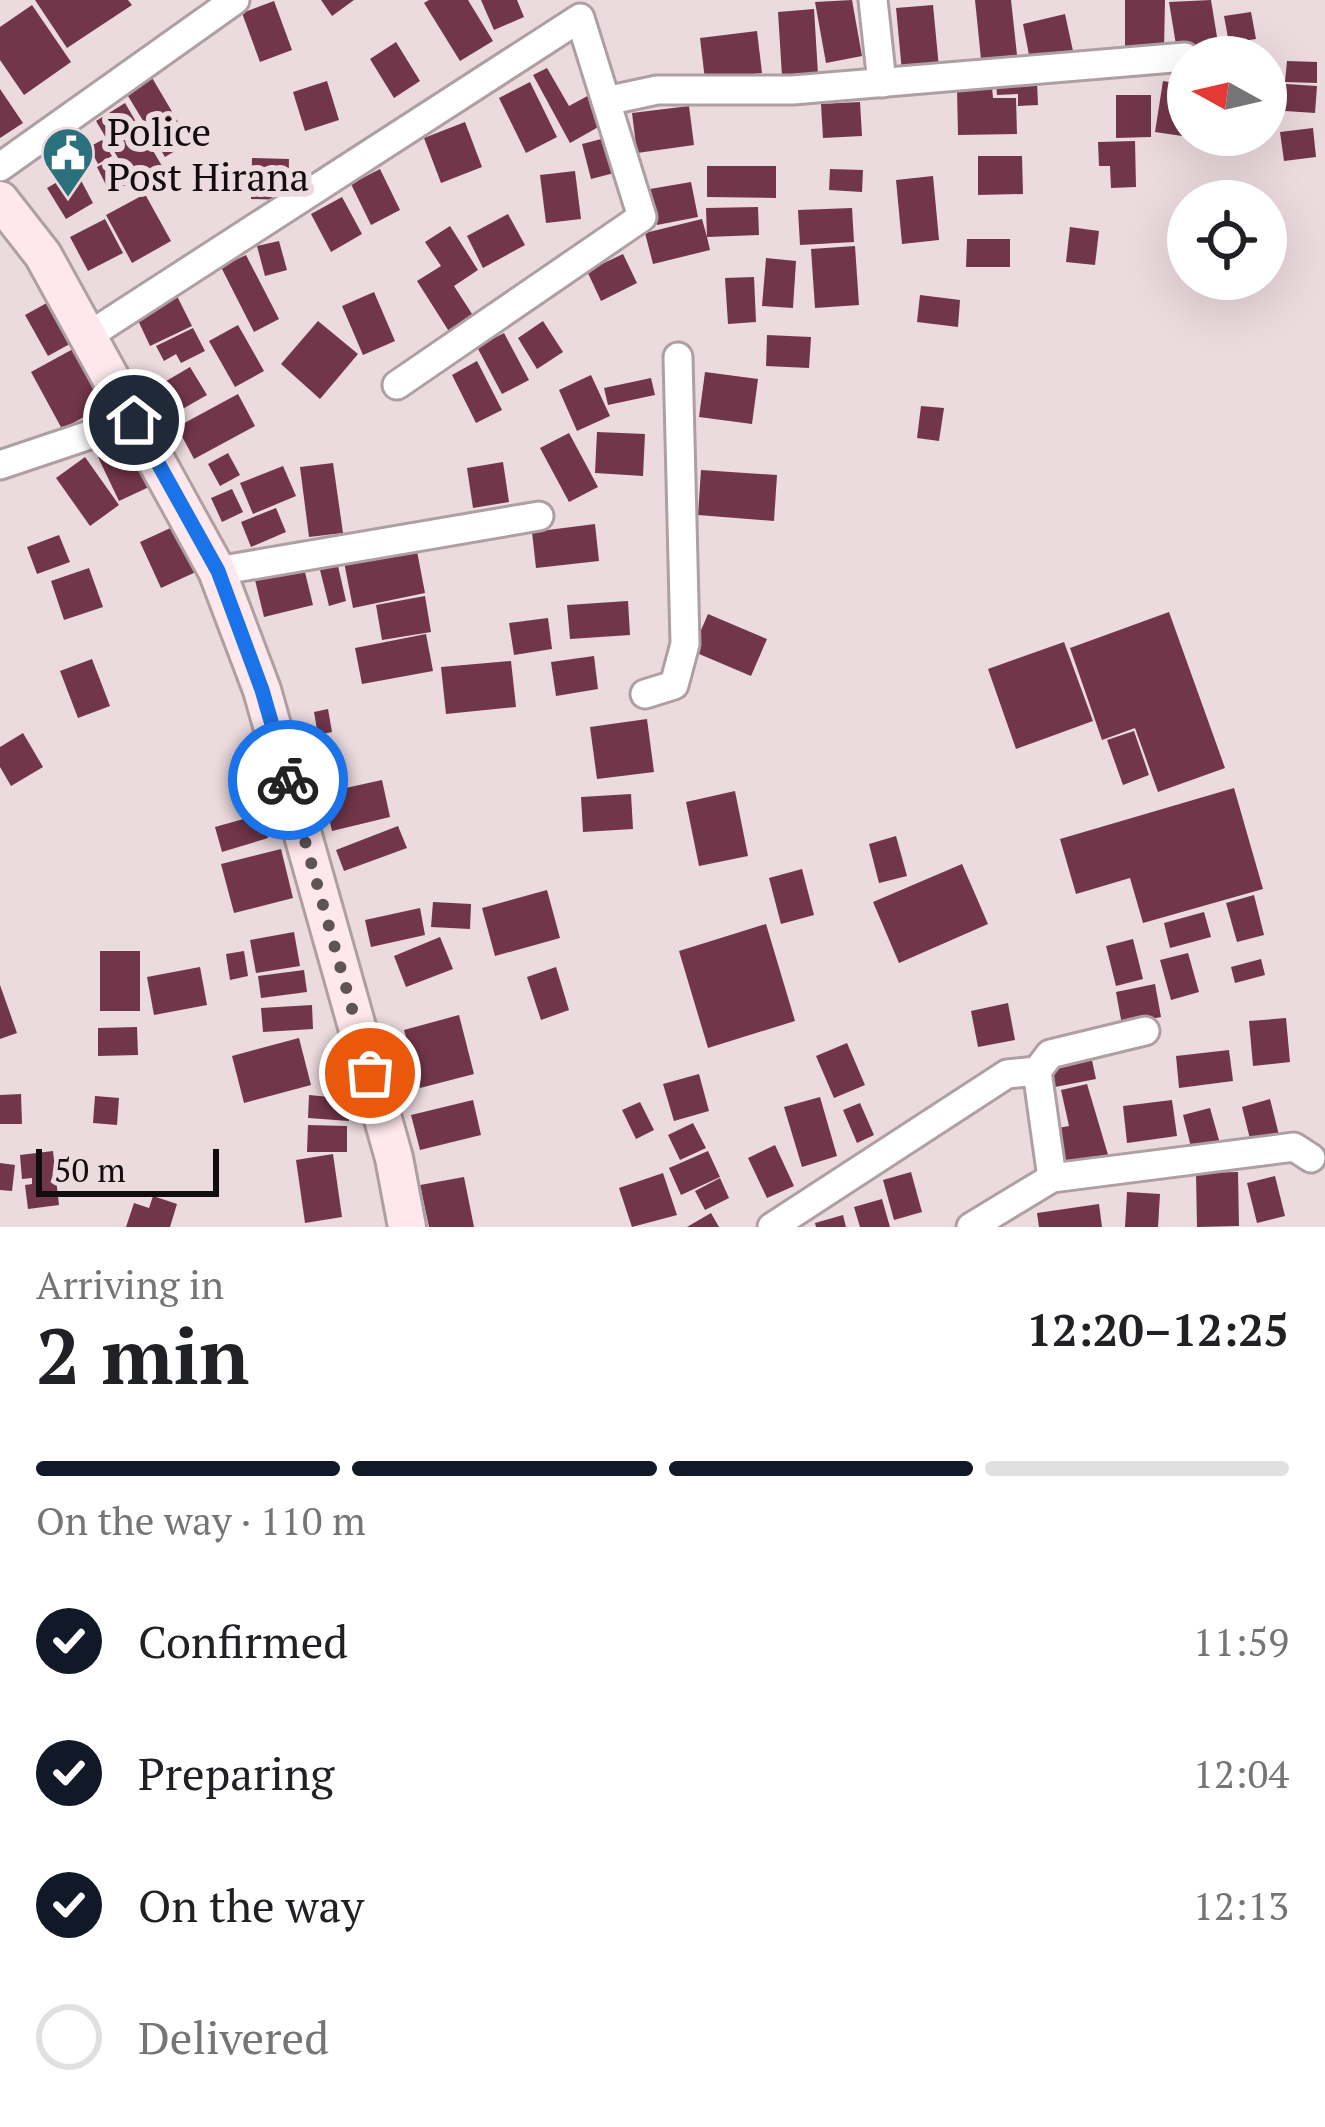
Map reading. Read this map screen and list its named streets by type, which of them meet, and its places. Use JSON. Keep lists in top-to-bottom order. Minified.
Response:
{"places":{"public building":["Police Post Hirana"]},"scale_bar":"50 m","north":"left","page":{"scale":"50 m","heading":["2 min","Arriving in","12:20–12:25"],"bar":"On the way · 110 m","list":[["Confirmed","11:59"],["Preparing","12:04"],["On the way","12:13"],"Delivered"]}}
